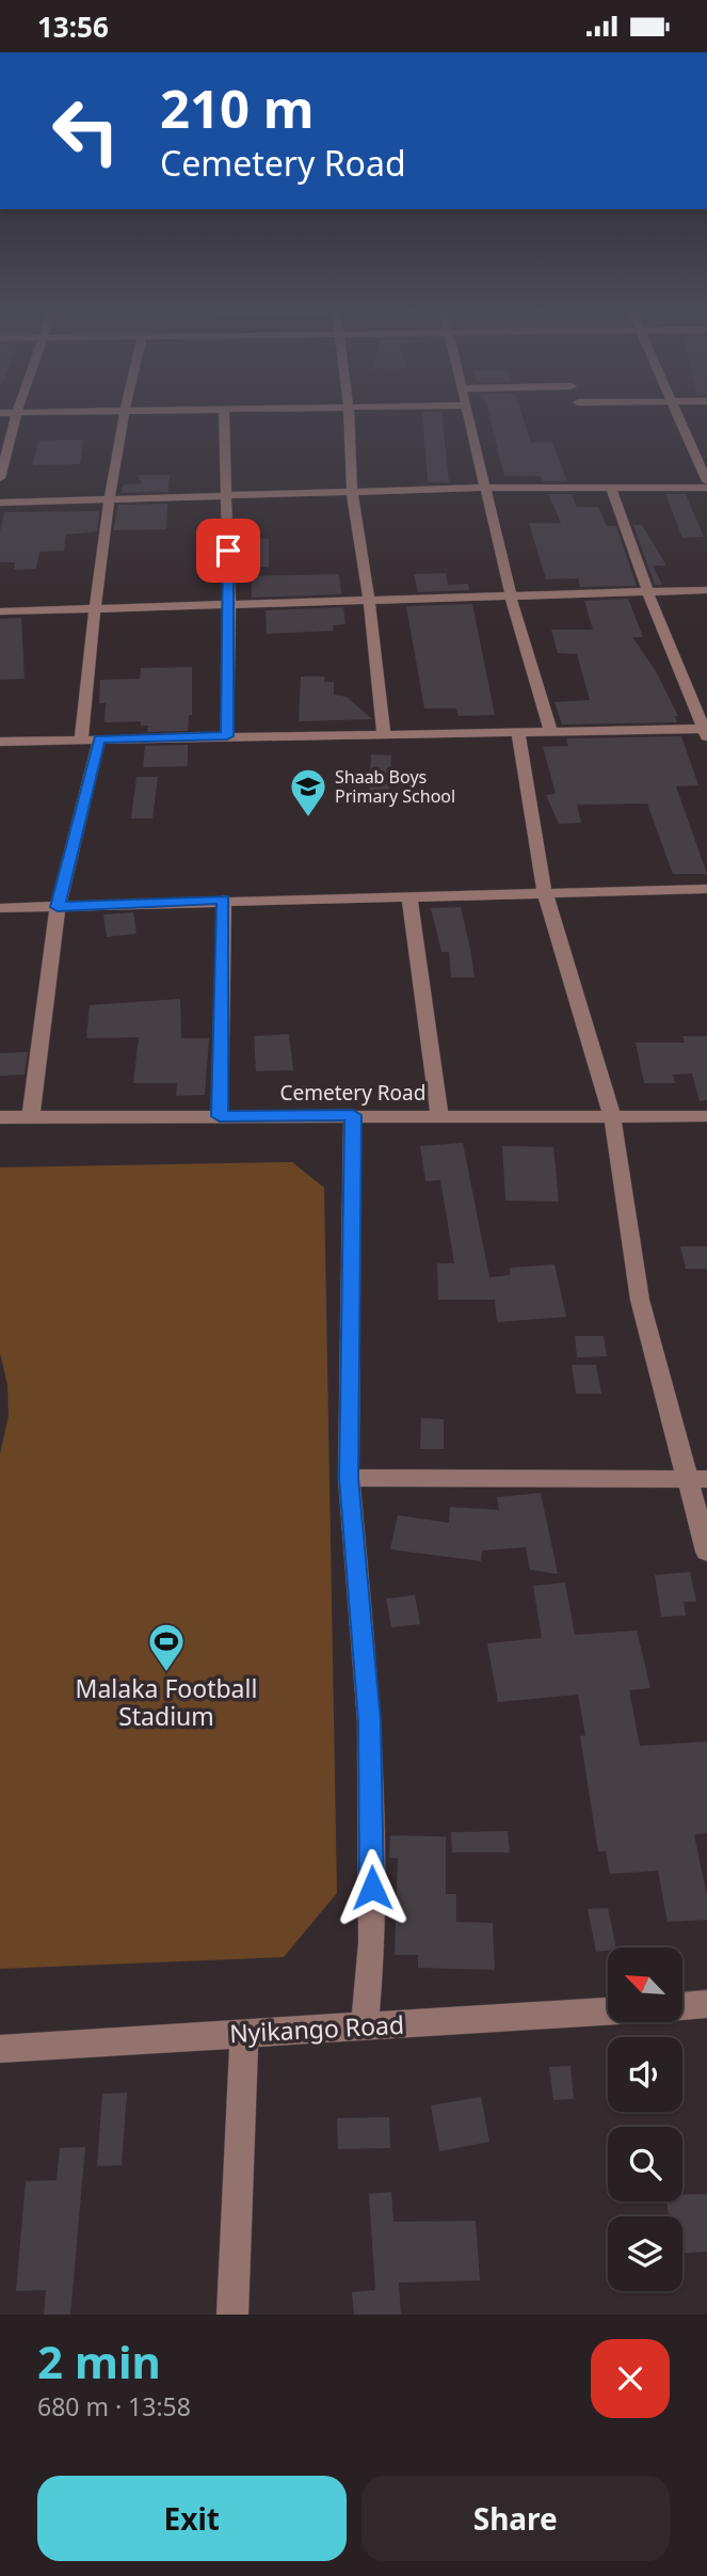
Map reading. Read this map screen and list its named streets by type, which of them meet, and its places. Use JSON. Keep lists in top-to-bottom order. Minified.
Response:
{"streets":{"street":["Cemetery Road","Nyikango Road"]},"places":{"school or university":["Shaab Boys Primary School"],"sports":["Malaka Football Stadium"]},"north":"top left","page":{"status":"13:56","turn":["210 m","Cemetery Road"],"heading":["2 min","680 m · 13:58"],"buttons":["Exit","Share"]}}
